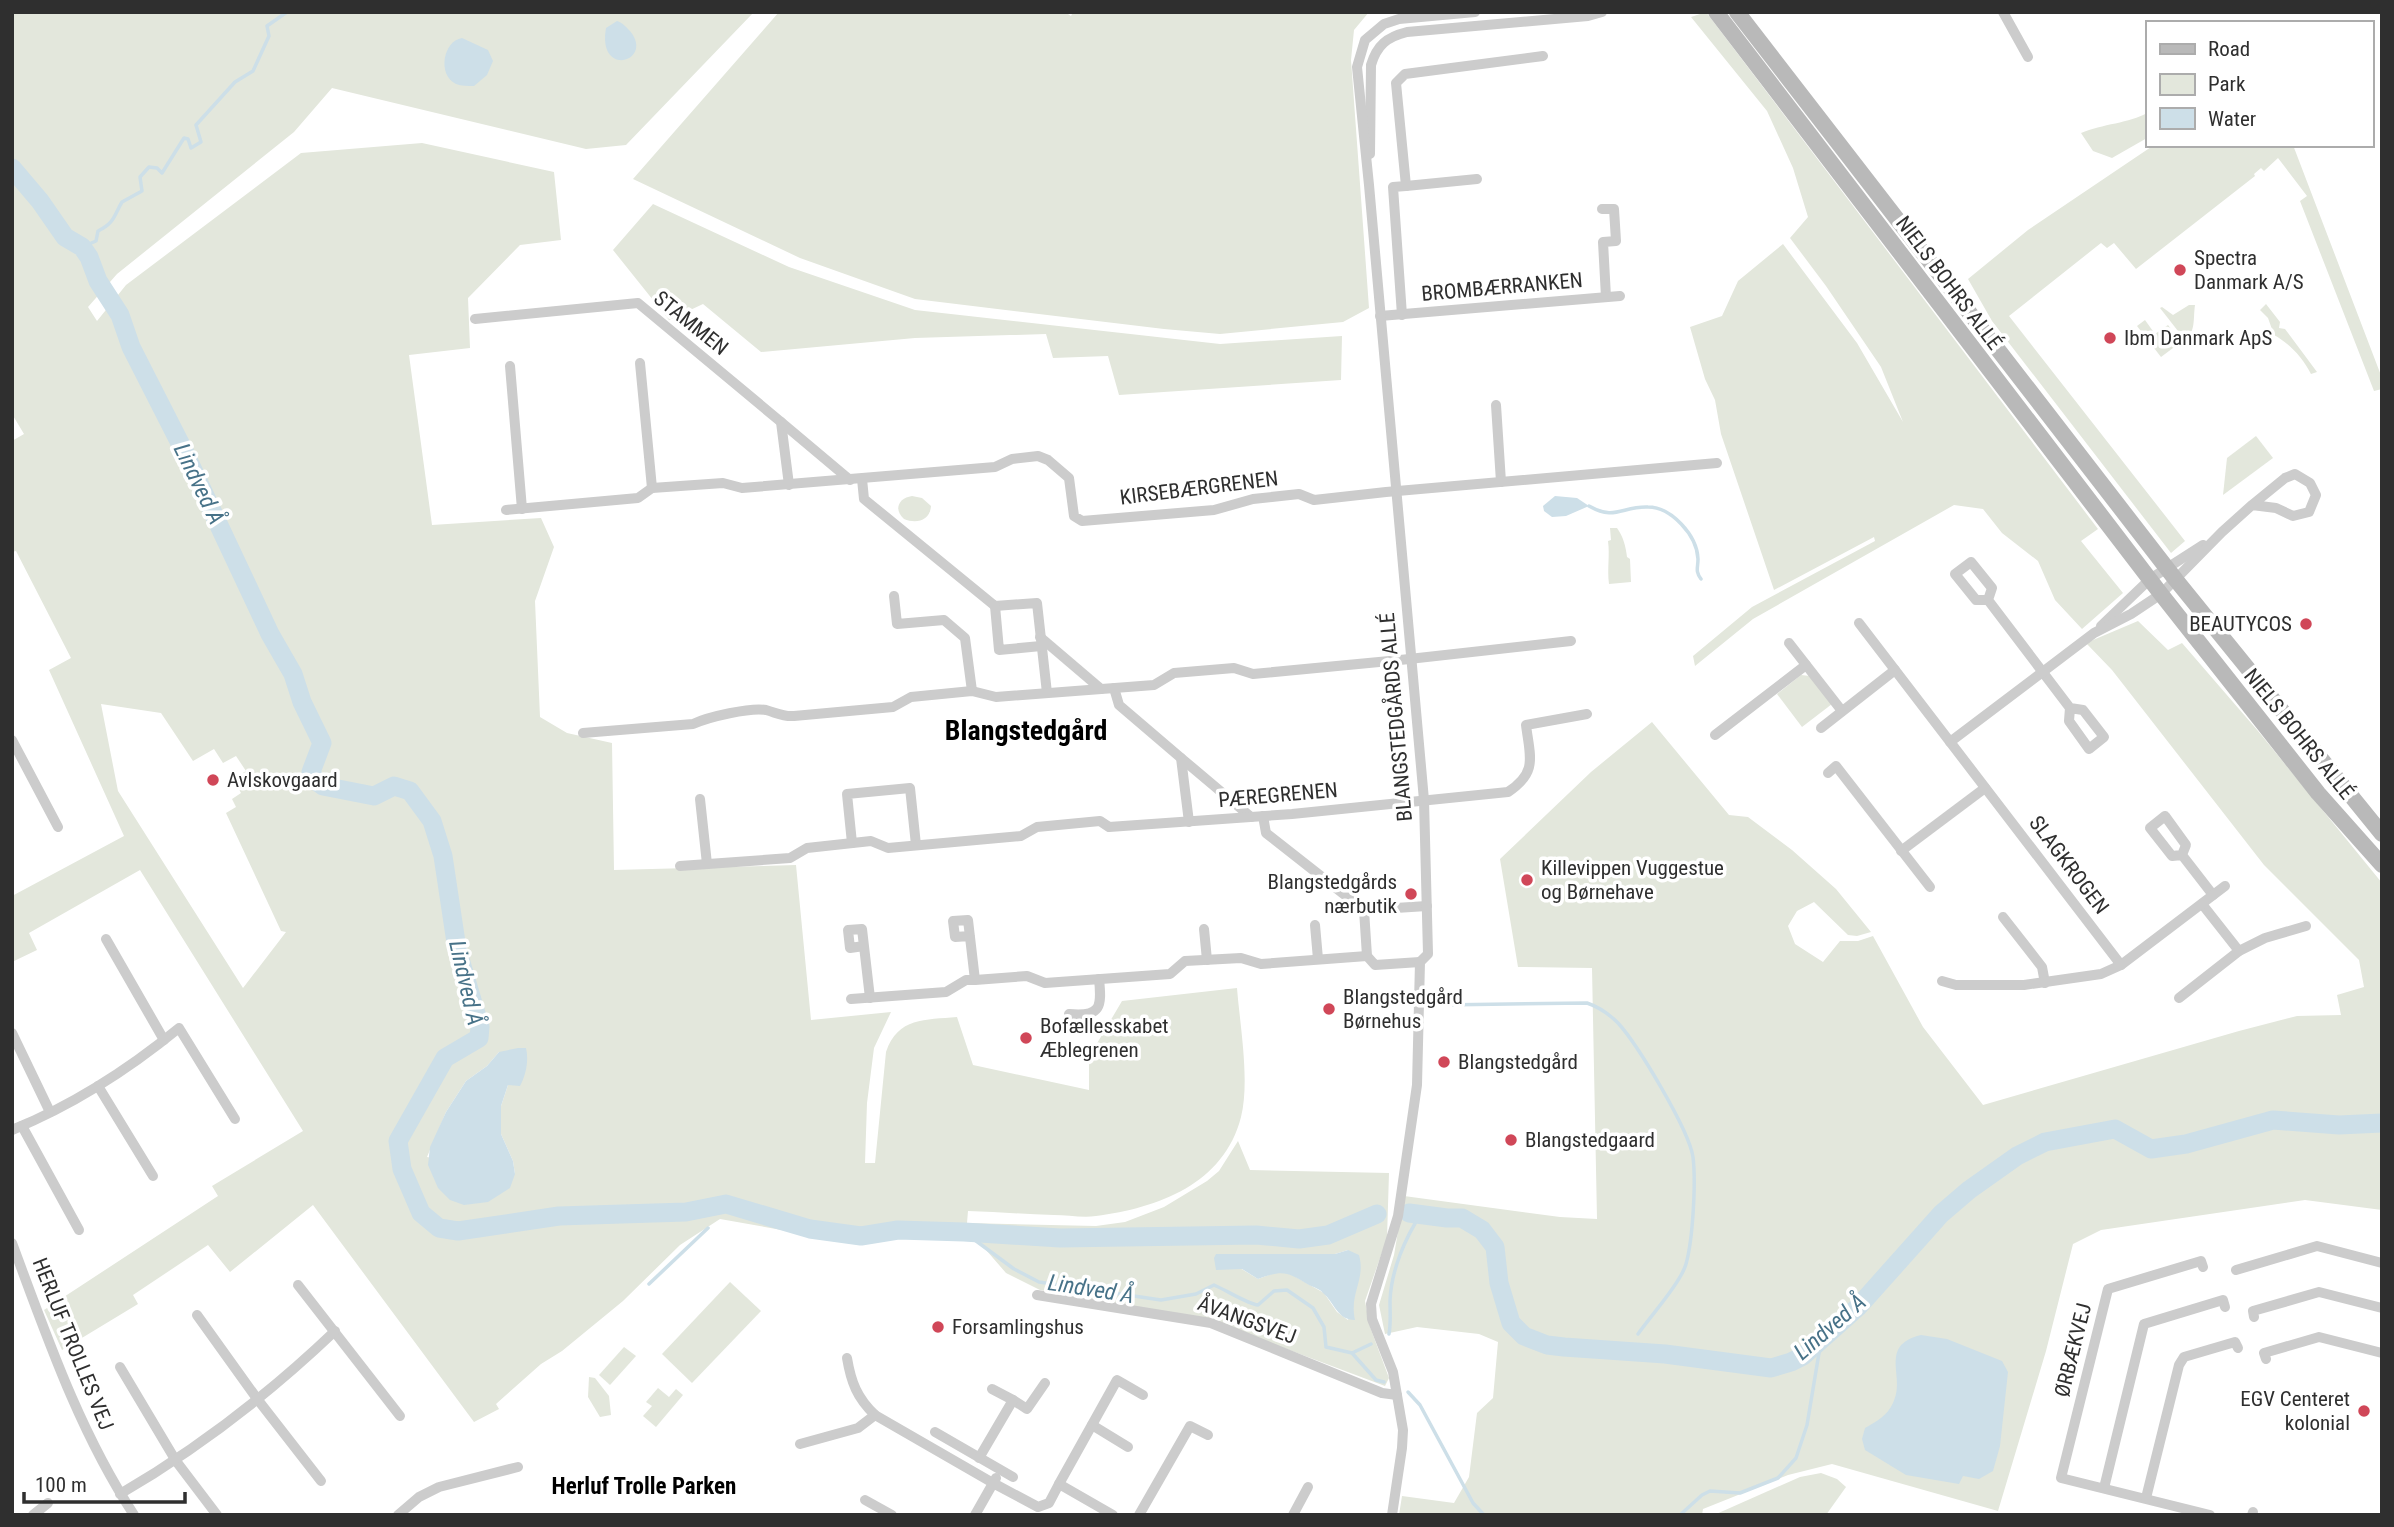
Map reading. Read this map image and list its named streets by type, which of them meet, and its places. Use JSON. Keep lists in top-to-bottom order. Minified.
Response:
{"streets":{"street":["NIELS BOHRS ALLÉ","BROMBÆRRANKEN","STAMMEN","KIRSEBÆRGRENEN","BLANGSTEDGÅRDS ALLÉ","PÆREGRENEN","SLAGKROGEN","ÅVANGSVEJ","HERLUF TROLLES VEJ","ØRBÆKVEJ"]},"crossings":[["BROMBÆRRANKEN","BLANGSTEDGÅRDS ALLÉ"],["STAMMEN","KIRSEBÆRGRENEN"],["KIRSEBÆRGRENEN","BLANGSTEDGÅRDS ALLÉ"],["BLANGSTEDGÅRDS ALLÉ","PÆREGRENEN"],["BLANGSTEDGÅRDS ALLÉ","ÅVANGSVEJ"]],"districts":["Blangstedgård","Herluf Trolle Parken"],"water":["Lindved Å"],"places":["Spectra Danmark A/S","Ibm Danmark ApS","BEAUTYCOS","Avlskovgaard","Killevippen Vuggestue og Børnehave","Blangstedgårds nærbutik","Blangstedgård Børnehus","Bofællesskabet Æblegrenen","Blangstedgård","Blangstedgaard","Forsamlingshus","EGV Centeret kolonial"],"legend":["Road","Park","Water"],"scale_bar":"100 m"}
